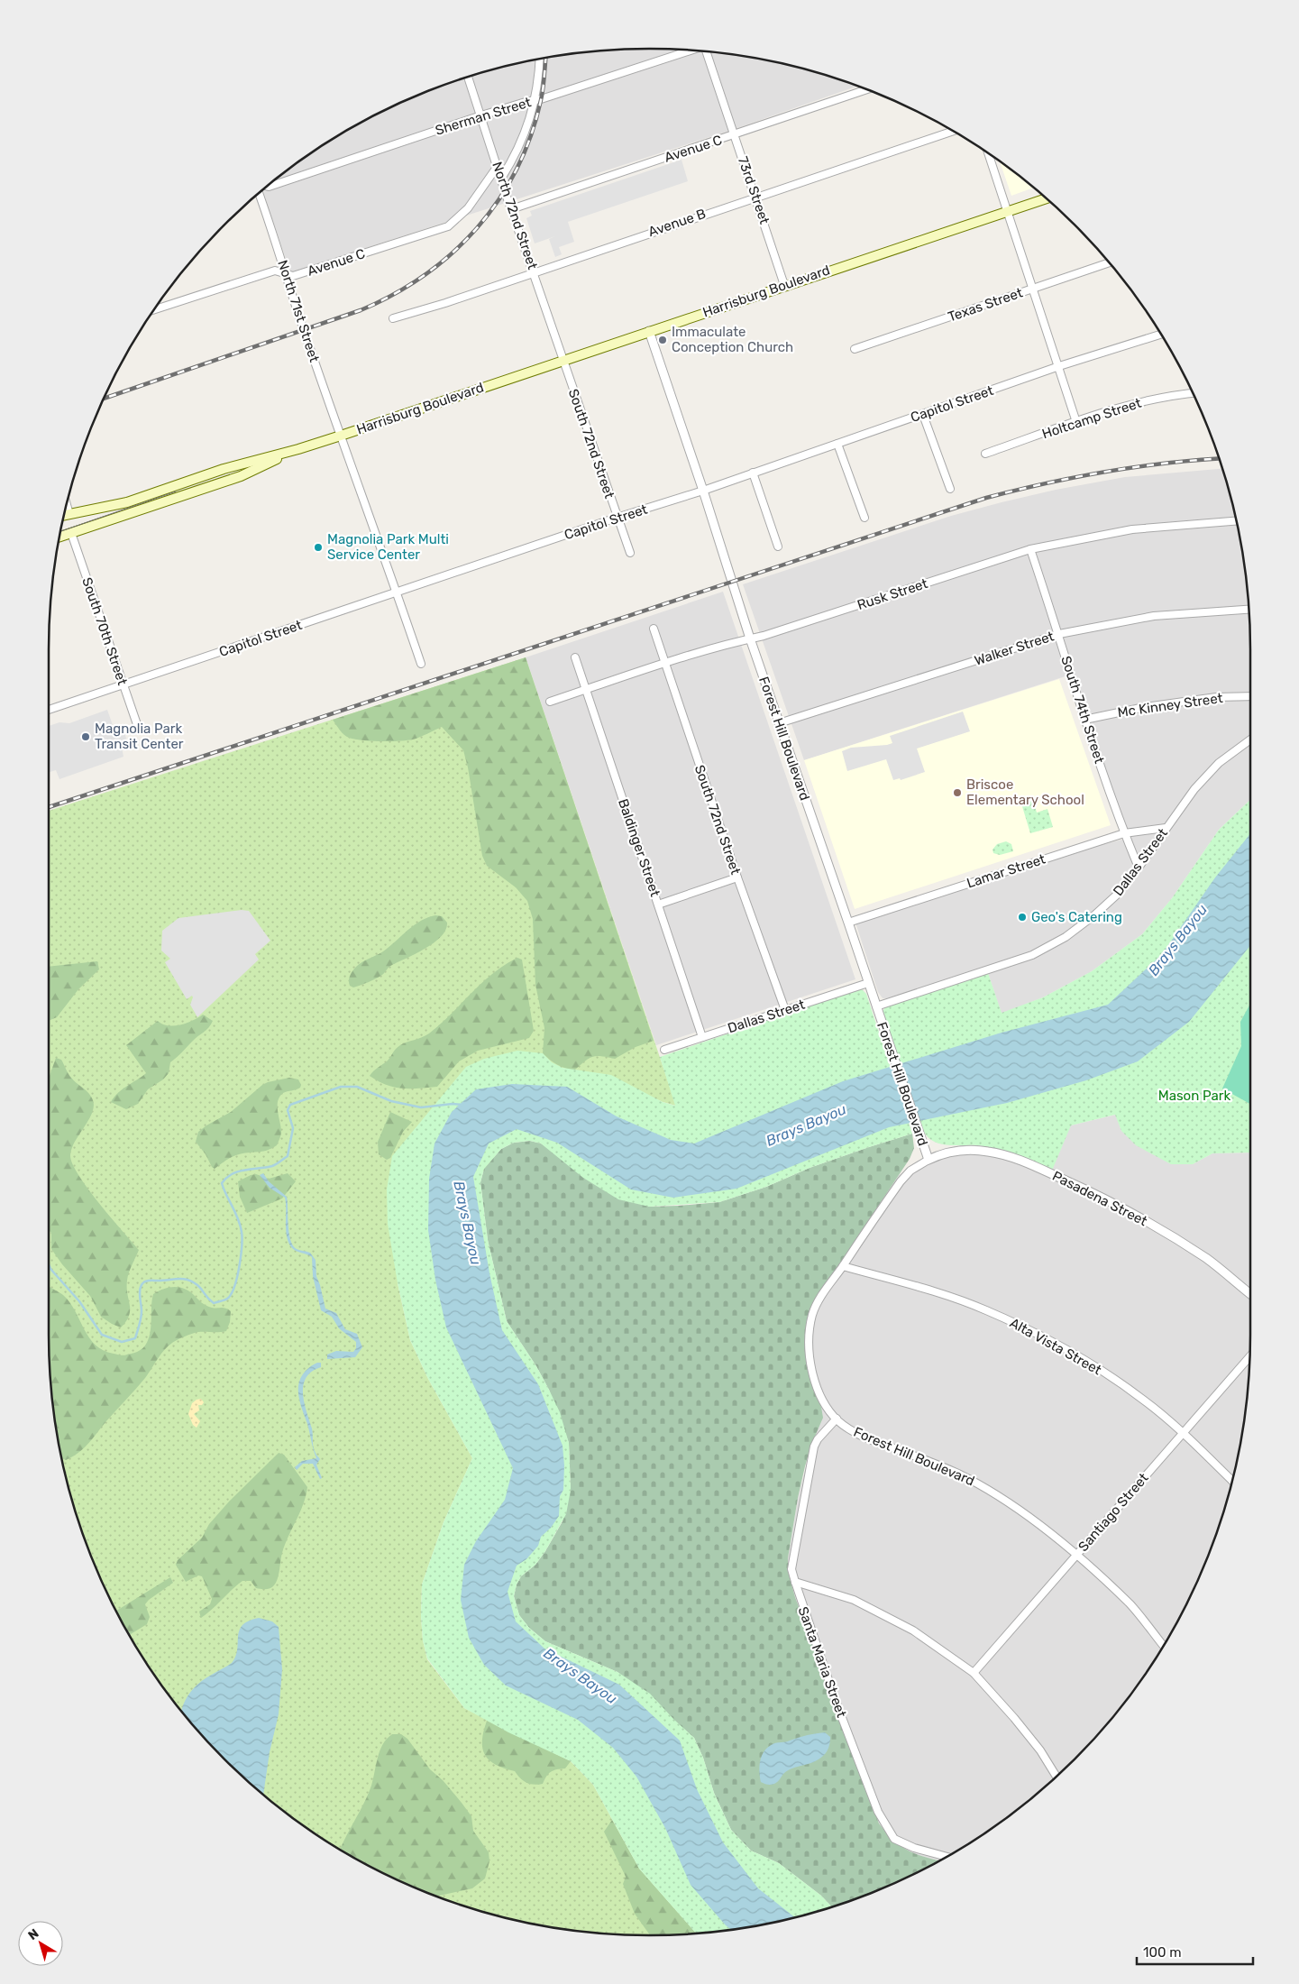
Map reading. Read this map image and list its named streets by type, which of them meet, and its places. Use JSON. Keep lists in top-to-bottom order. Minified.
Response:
{"streets":{"main road":["Harrisburg Boulevard"],"street":["Sherman Street","Avenue C","73rd Street","North 72nd Street","Avenue B","Texas Street","North 71st Street","Capitol Street","Holtcamp Street","South 72nd Street","Rusk Street","South 70th Street","Walker Street","Mc Kinney Street","South 74th Street","Forest Hill Boulevard","Baldinger Street","Dallas Street","Lamar Street","Pasadena Street","Alta Vista Street","Santiago Street","Santa Maria Street"]},"crossings":[["Sherman Street","North 72nd Street"],["Avenue C","73rd Street"],["Avenue C","North 72nd Street"],["Avenue C","North 71st Street"],["73rd Street","Avenue B"],["73rd Street","Harrisburg Boulevard"],["North 72nd Street","Avenue B"],["North 72nd Street","Harrisburg Boulevard"],["North 72nd Street","South 72nd Street"],["Harrisburg Boulevard","North 71st Street"],["Harrisburg Boulevard","South 72nd Street"],["Harrisburg Boulevard","South 70th Street"],["Harrisburg Boulevard","Forest Hill Boulevard"],["North 71st Street","Capitol Street"],["Capitol Street","South 72nd Street"],["Capitol Street","South 70th Street"],["Capitol Street","Forest Hill Boulevard"],["South 72nd Street","Rusk Street"],["South 72nd Street","Dallas Street"],["Rusk Street","South 74th Street"],["Rusk Street","Forest Hill Boulevard"],["Rusk Street","Baldinger Street"],["Walker Street","South 74th Street"],["Walker Street","Forest Hill Boulevard"],["Mc Kinney Street","South 74th Street"],["South 74th Street","Dallas Street"],["South 74th Street","Lamar Street"],["Forest Hill Boulevard","Dallas Street"],["Forest Hill Boulevard","Lamar Street"],["Forest Hill Boulevard","Pasadena Street"],["Forest Hill Boulevard","Alta Vista Street"],["Forest Hill Boulevard","Santiago Street"],["Forest Hill Boulevard","Santa Maria Street"],["Baldinger Street","Dallas Street"],["Dallas Street","Lamar Street"],["Alta Vista Street","Santiago Street"]],"water":["Brays Bayou"],"parks":["Mason Park"],"places":["Immaculate Conception Church","Magnolia Park Multi Service Center","Magnolia Park Transit Center","Briscoe Elementary School","Geo's Catering"],"scale_bar":"100 m","north":"top left"}
